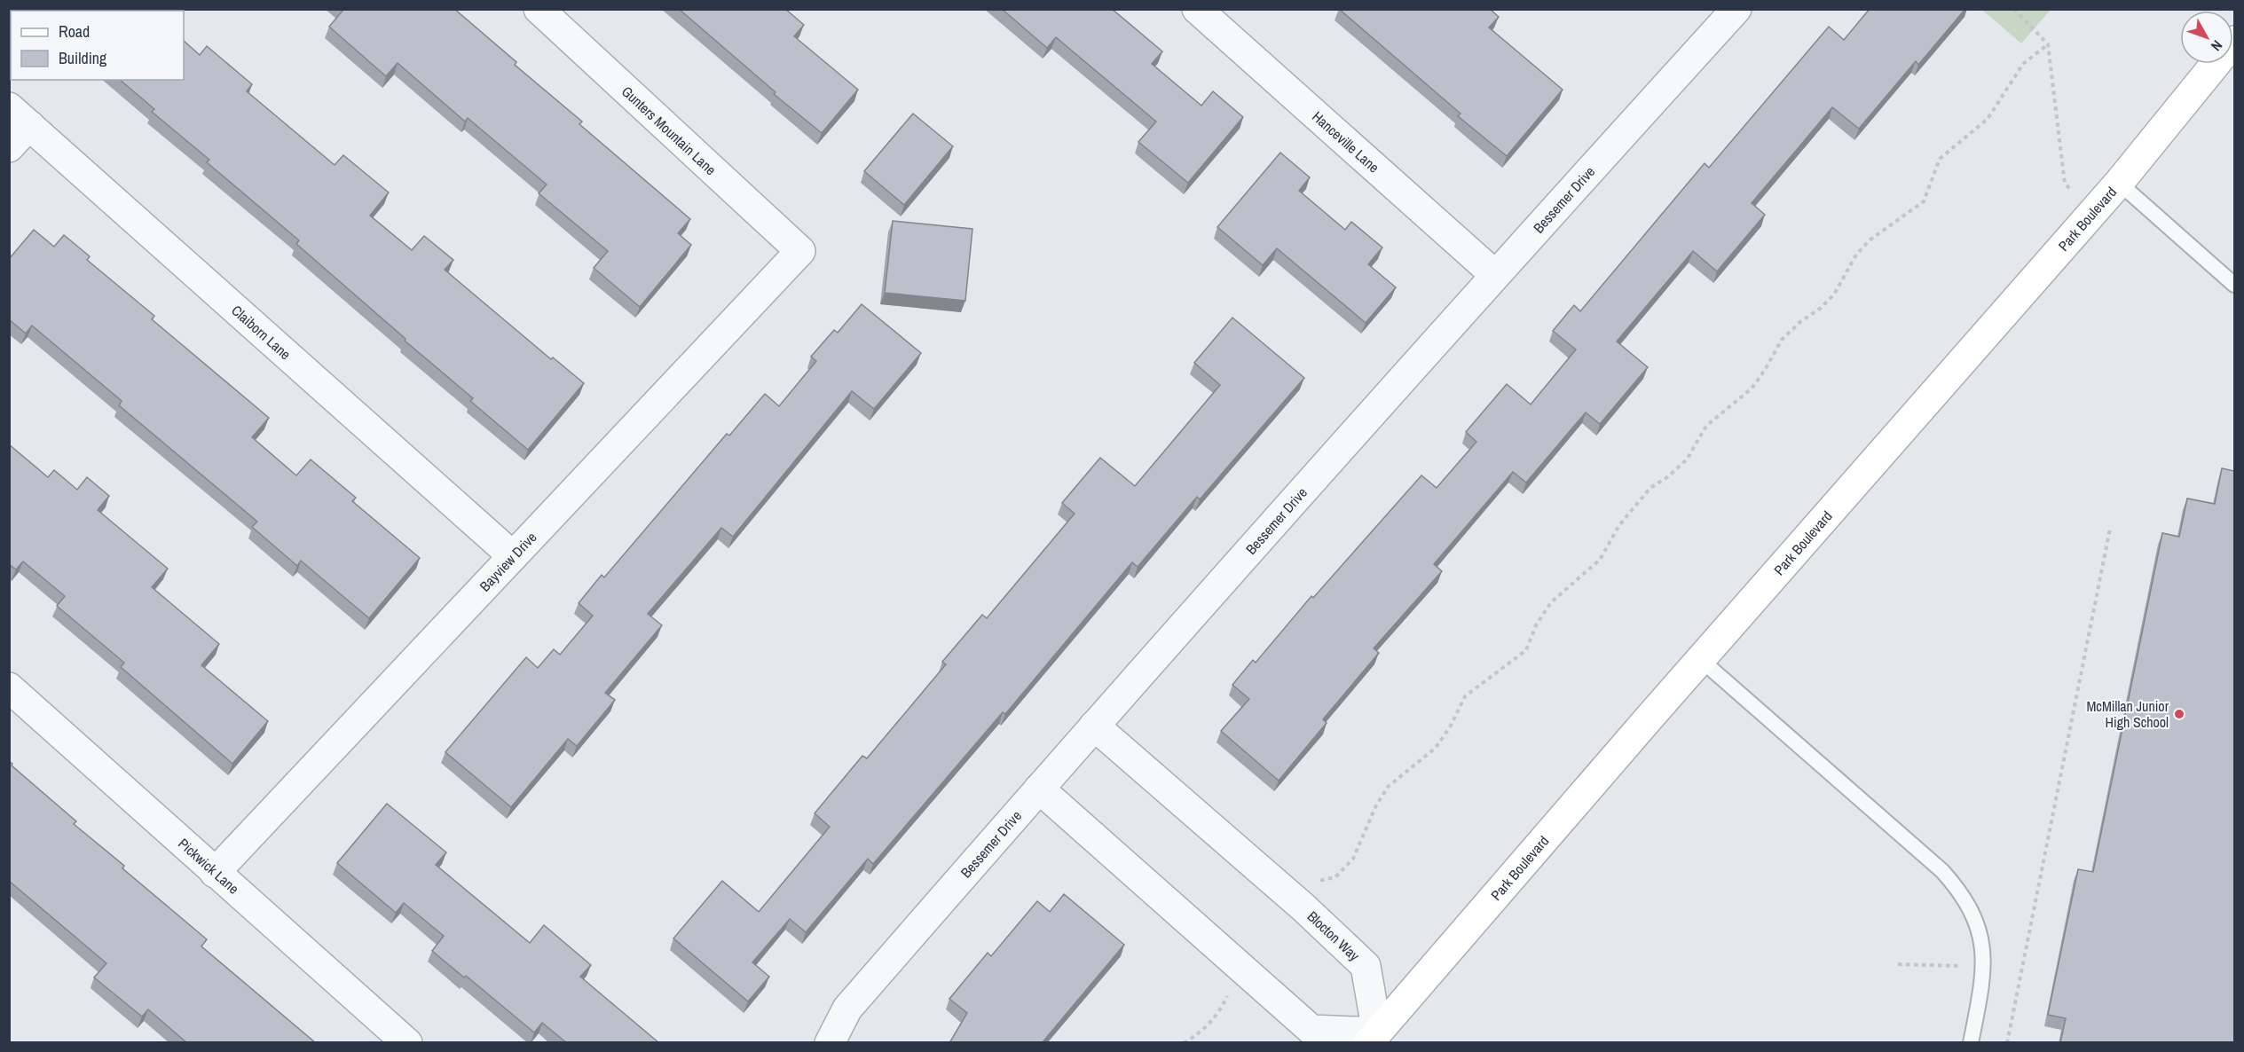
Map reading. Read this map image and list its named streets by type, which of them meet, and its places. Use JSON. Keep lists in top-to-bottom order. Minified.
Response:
{"streets":{"main road":["Park Boulevard"],"street":["Gunters Mountain Lane","Hanceville Lane","Bessemer Drive","Claiborn Lane","Bayview Drive","Pickwick Lane","Blocton Way"]},"crossings":[["Gunters Mountain Lane","Bayview Drive"],["Hanceville Lane","Bessemer Drive"],["Bessemer Drive","Blocton Way"],["Park Boulevard","Blocton Way"],["Claiborn Lane","Bayview Drive"],["Bayview Drive","Pickwick Lane"]],"places":["McMillan Junior High School"],"legend":["Road","Building"],"north":"bottom right"}
